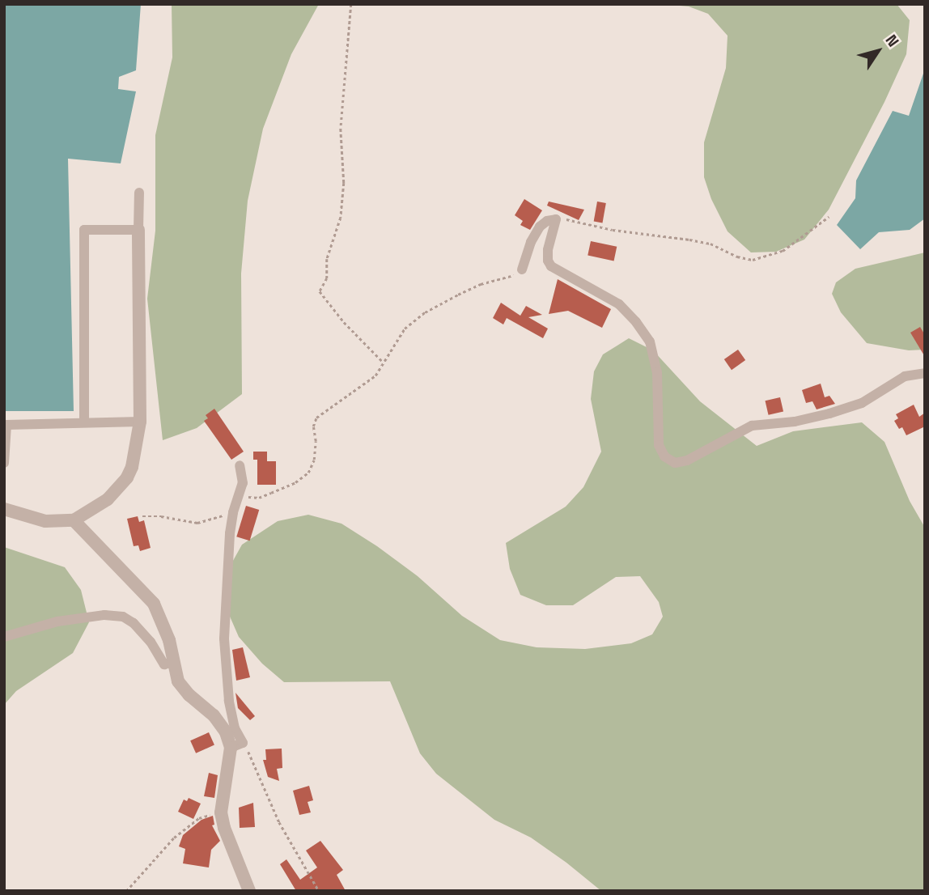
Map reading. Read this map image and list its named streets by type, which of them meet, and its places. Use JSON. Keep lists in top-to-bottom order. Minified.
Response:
{"north":"top right"}
